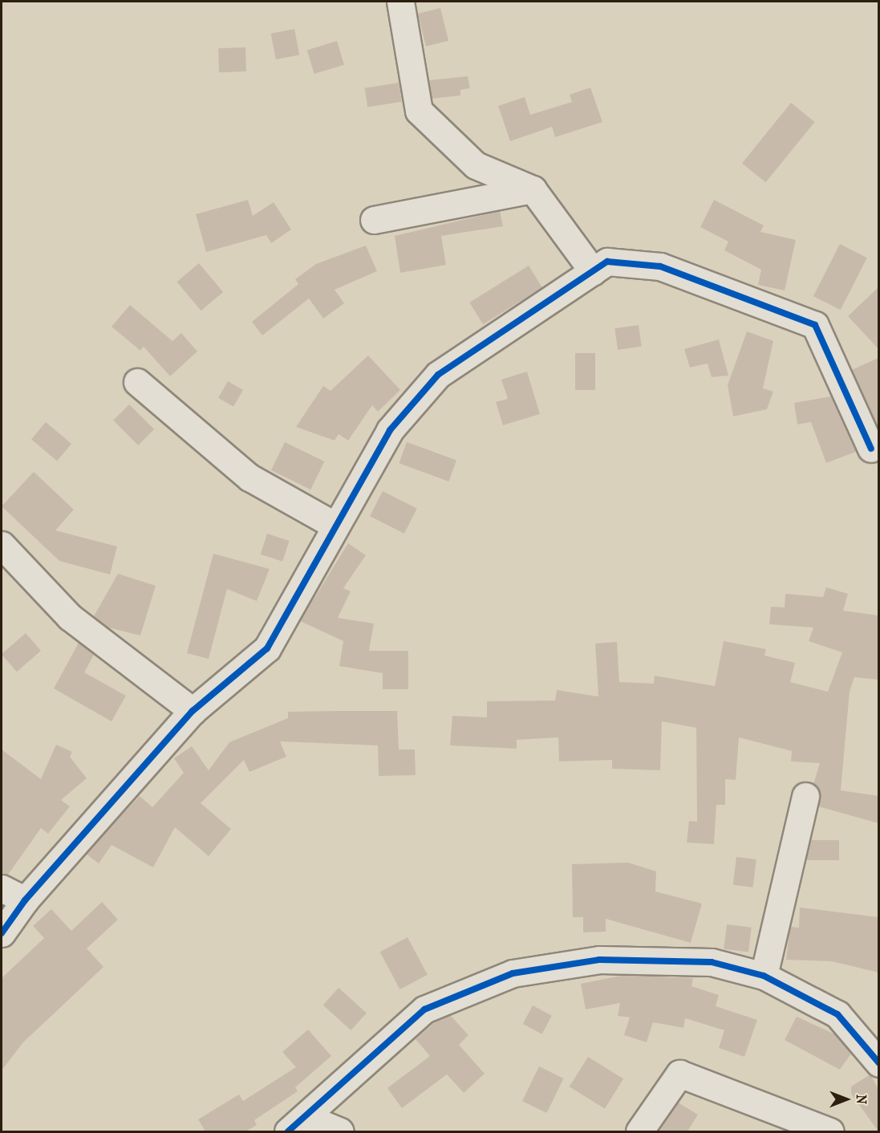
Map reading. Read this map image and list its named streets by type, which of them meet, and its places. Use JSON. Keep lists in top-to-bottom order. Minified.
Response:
{"north":"right"}
